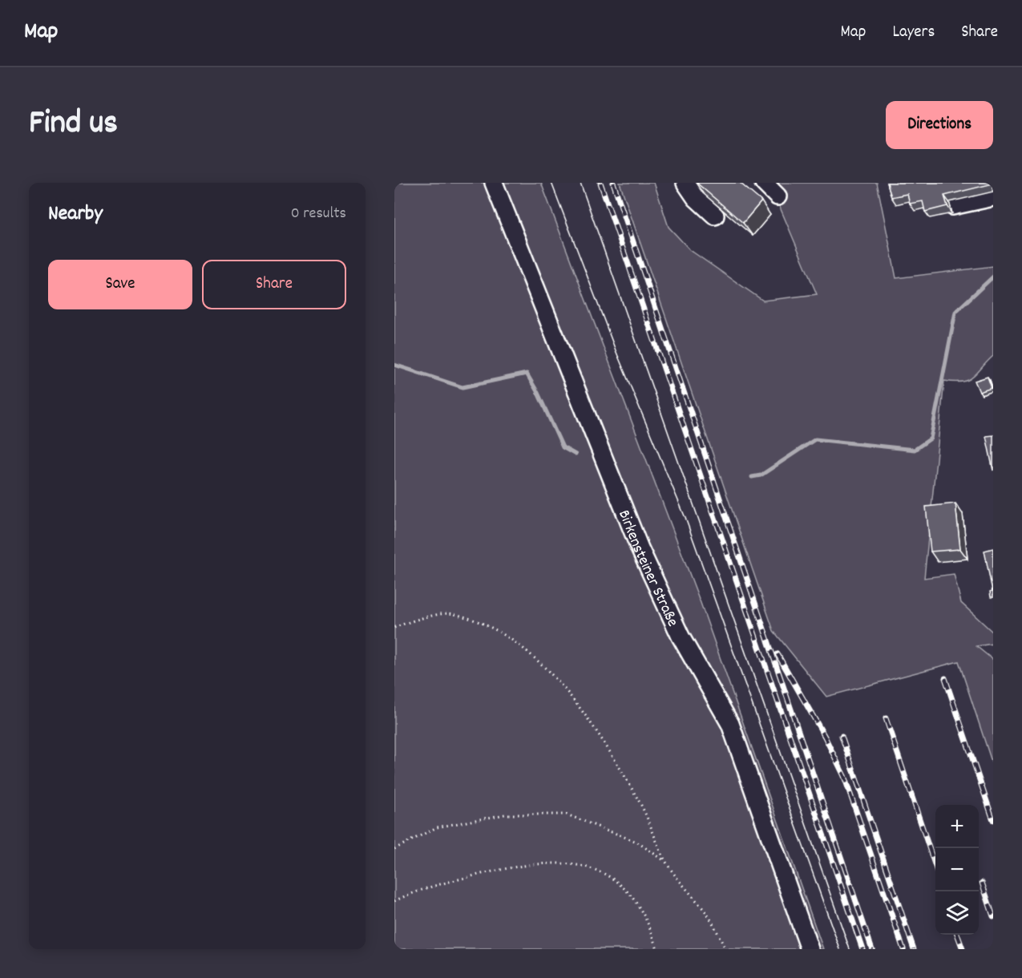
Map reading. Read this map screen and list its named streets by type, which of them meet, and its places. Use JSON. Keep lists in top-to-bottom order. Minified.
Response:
{"streets":{"street":["Birkensteiner Straße"]},"page":{"header":"Map","nav":["Map","Layers","Share"],"title":"Find us","buttons":["Directions",["Save","Share"]],"heading":["Nearby","0 results"],"map_buttons":["+","−"]}}
